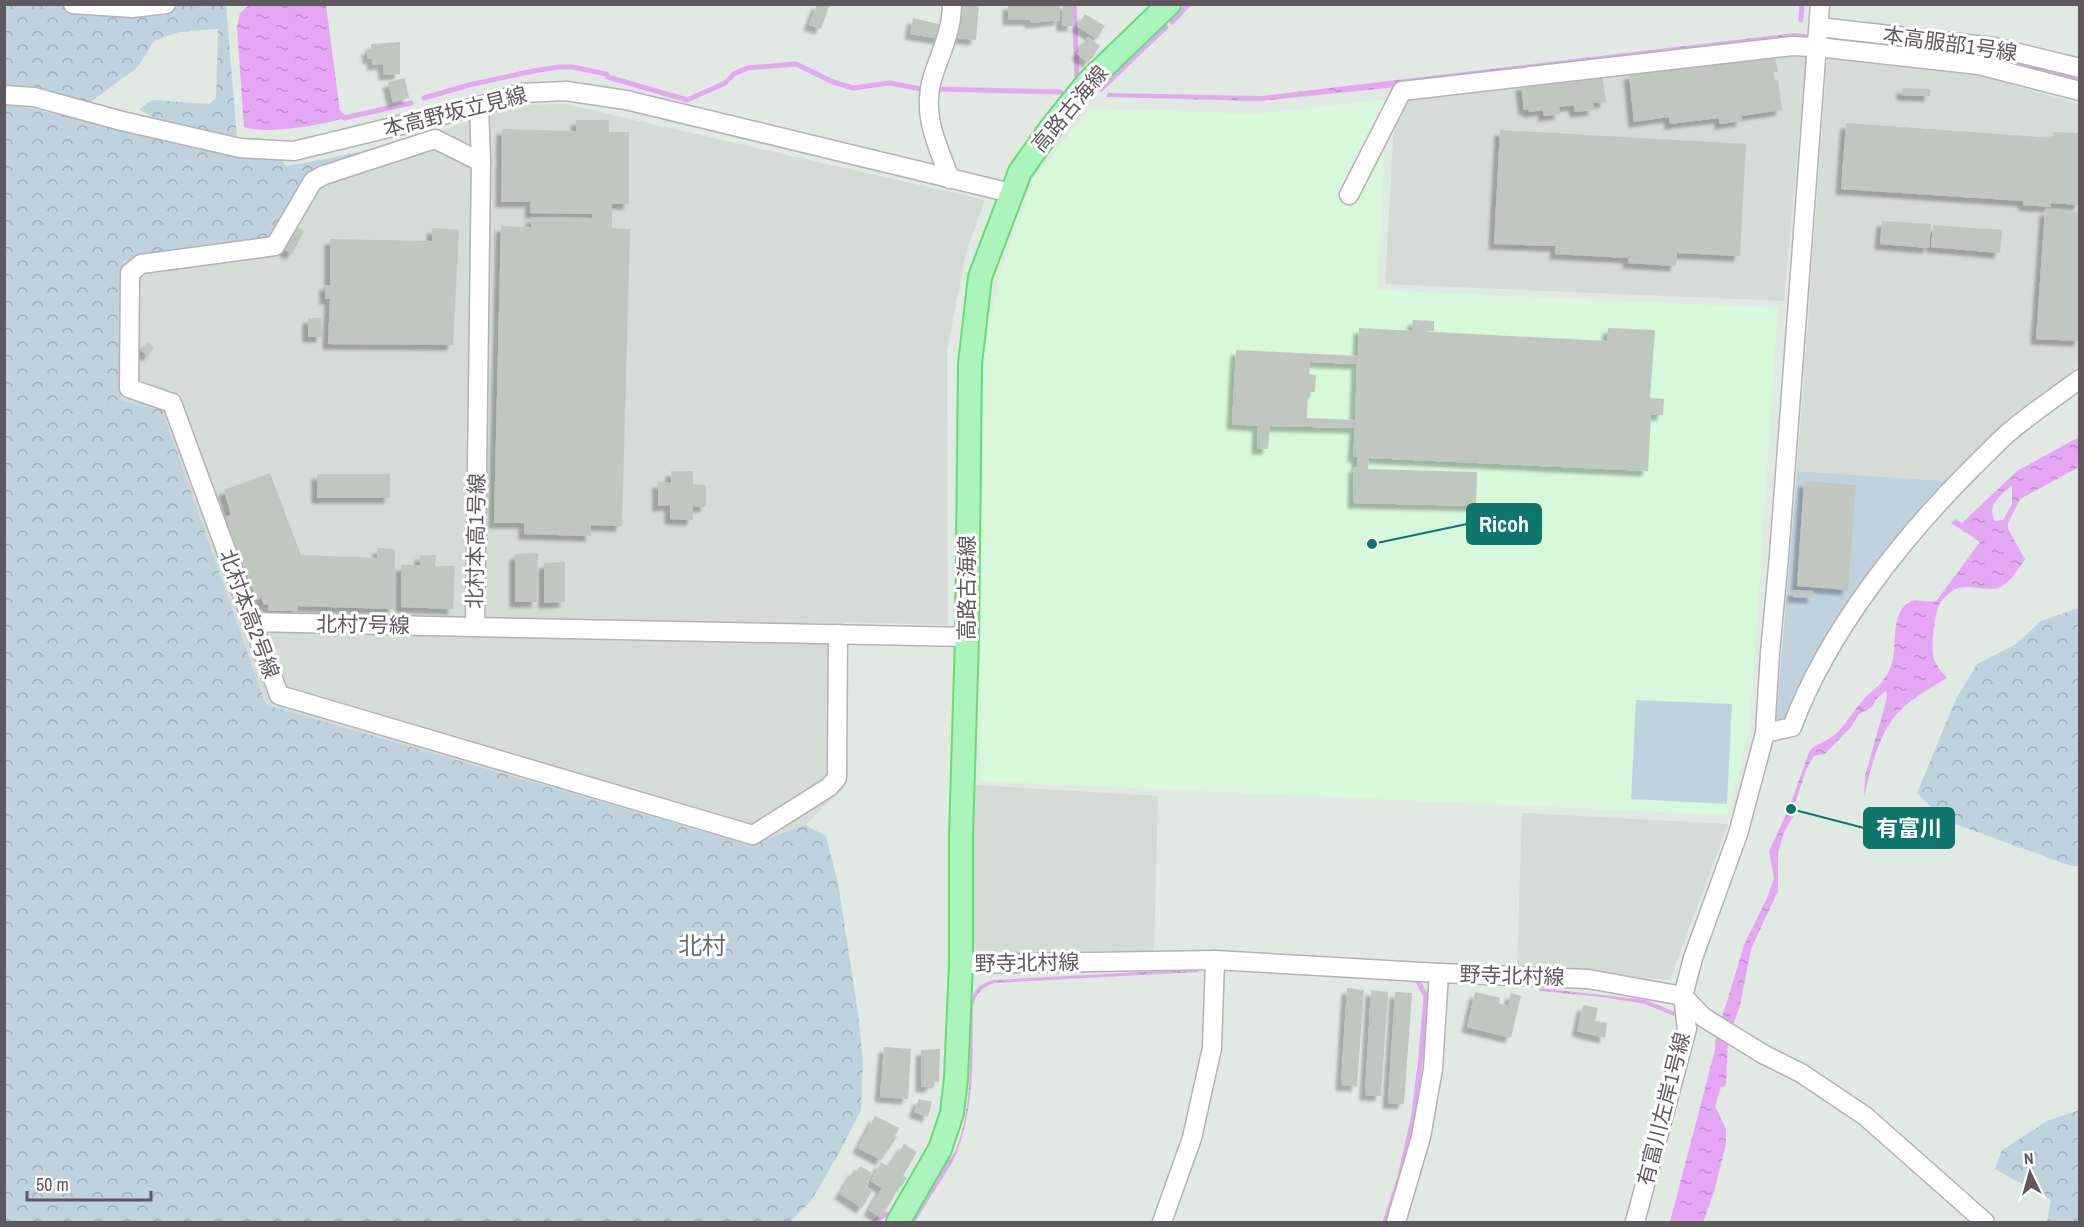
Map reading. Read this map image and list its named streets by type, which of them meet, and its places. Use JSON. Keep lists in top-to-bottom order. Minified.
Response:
{"streets":{"main road":["高路古海線"],"street":["本高服部1号線","本高野坂立見線","北村本高1号線","北村本高2号線","北村7号線","野寺北村線","有富川左岸1号線"]},"crossings":[["高路古海線","本高野坂立見線"],["高路古海線","北村本高1号線"],["高路古海線","野寺北村線"],["本高野坂立見線","北村本高1号線"],["北村本高1号線","北村本高2号線"],["北村本高1号線","北村7号線"],["北村本高2号線","北村7号線"],["野寺北村線","有富川左岸1号線"]],"districts":["北村"],"places":["Ricoh","有富川"],"scale_bar":"50 m","north":"top"}
